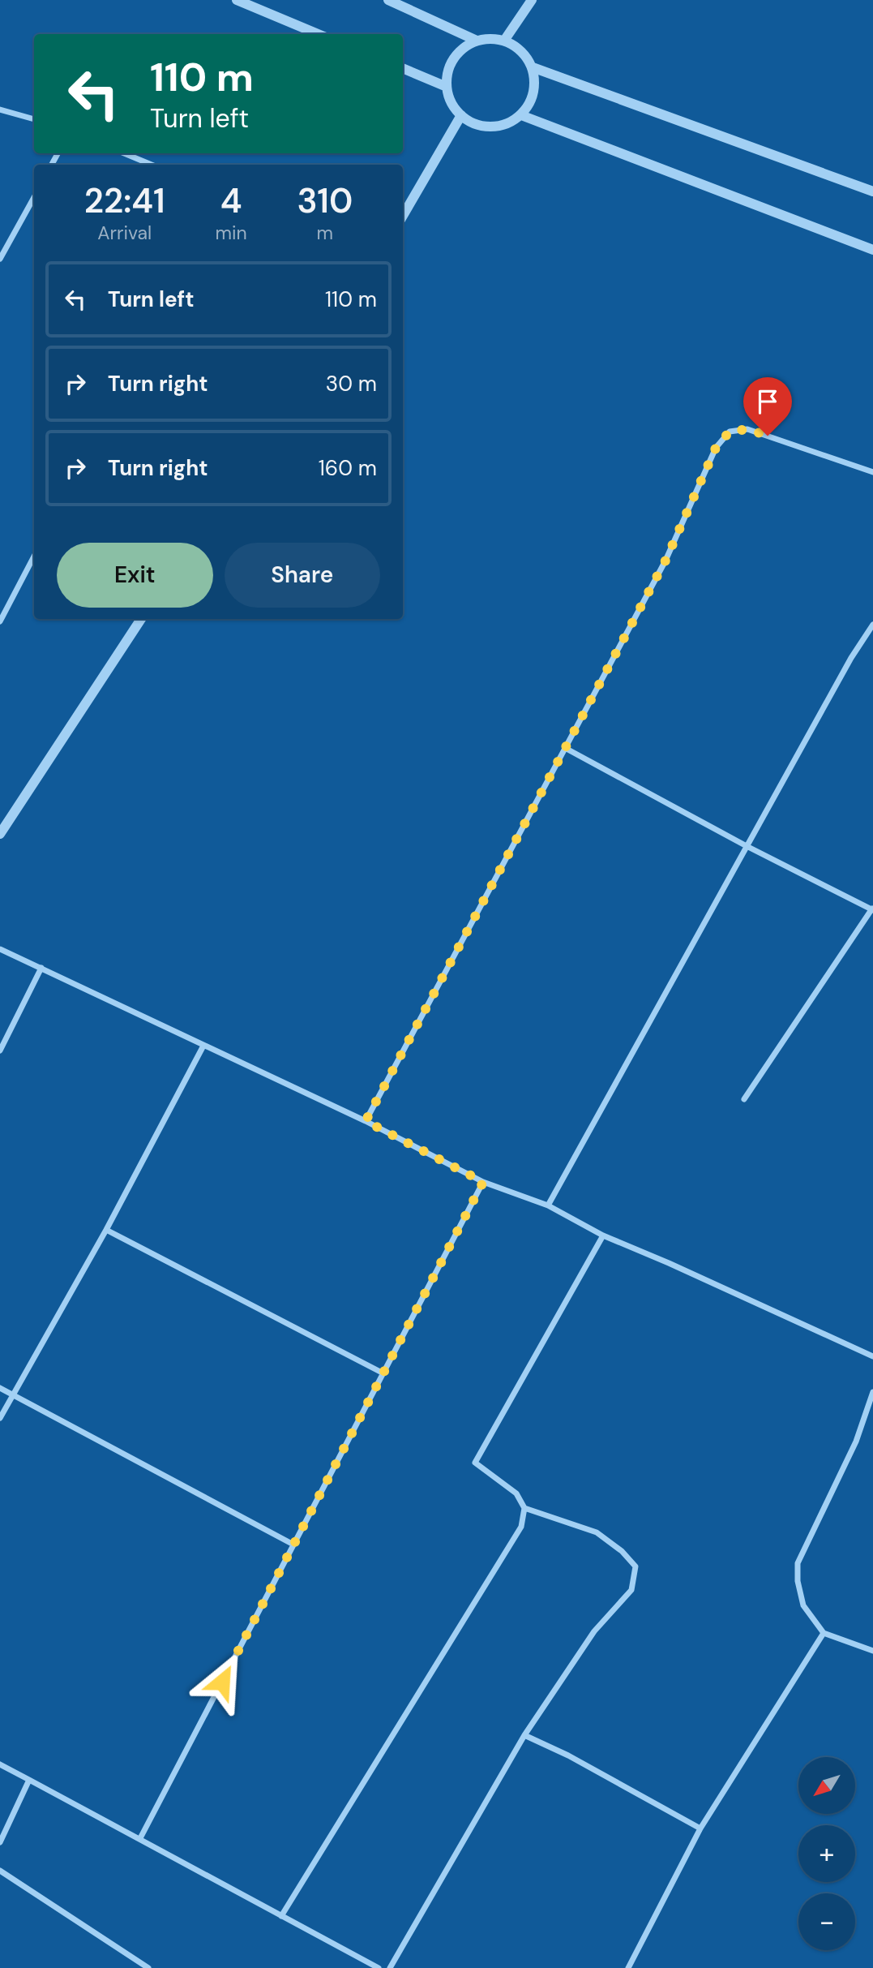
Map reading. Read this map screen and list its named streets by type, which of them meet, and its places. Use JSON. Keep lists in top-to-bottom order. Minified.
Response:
{"north":"bottom left","page":{"turn":["110 m","Turn left"],"eta":["22:41","Arrival","4","min","310","m"],"list":[{"name":"Turn left","value":"110 m"},{"name":"Turn right","value":"30 m"},{"name":"Turn right","value":"160 m"}],"buttons":["Exit","Share"],"map_buttons":["+","−"]}}
